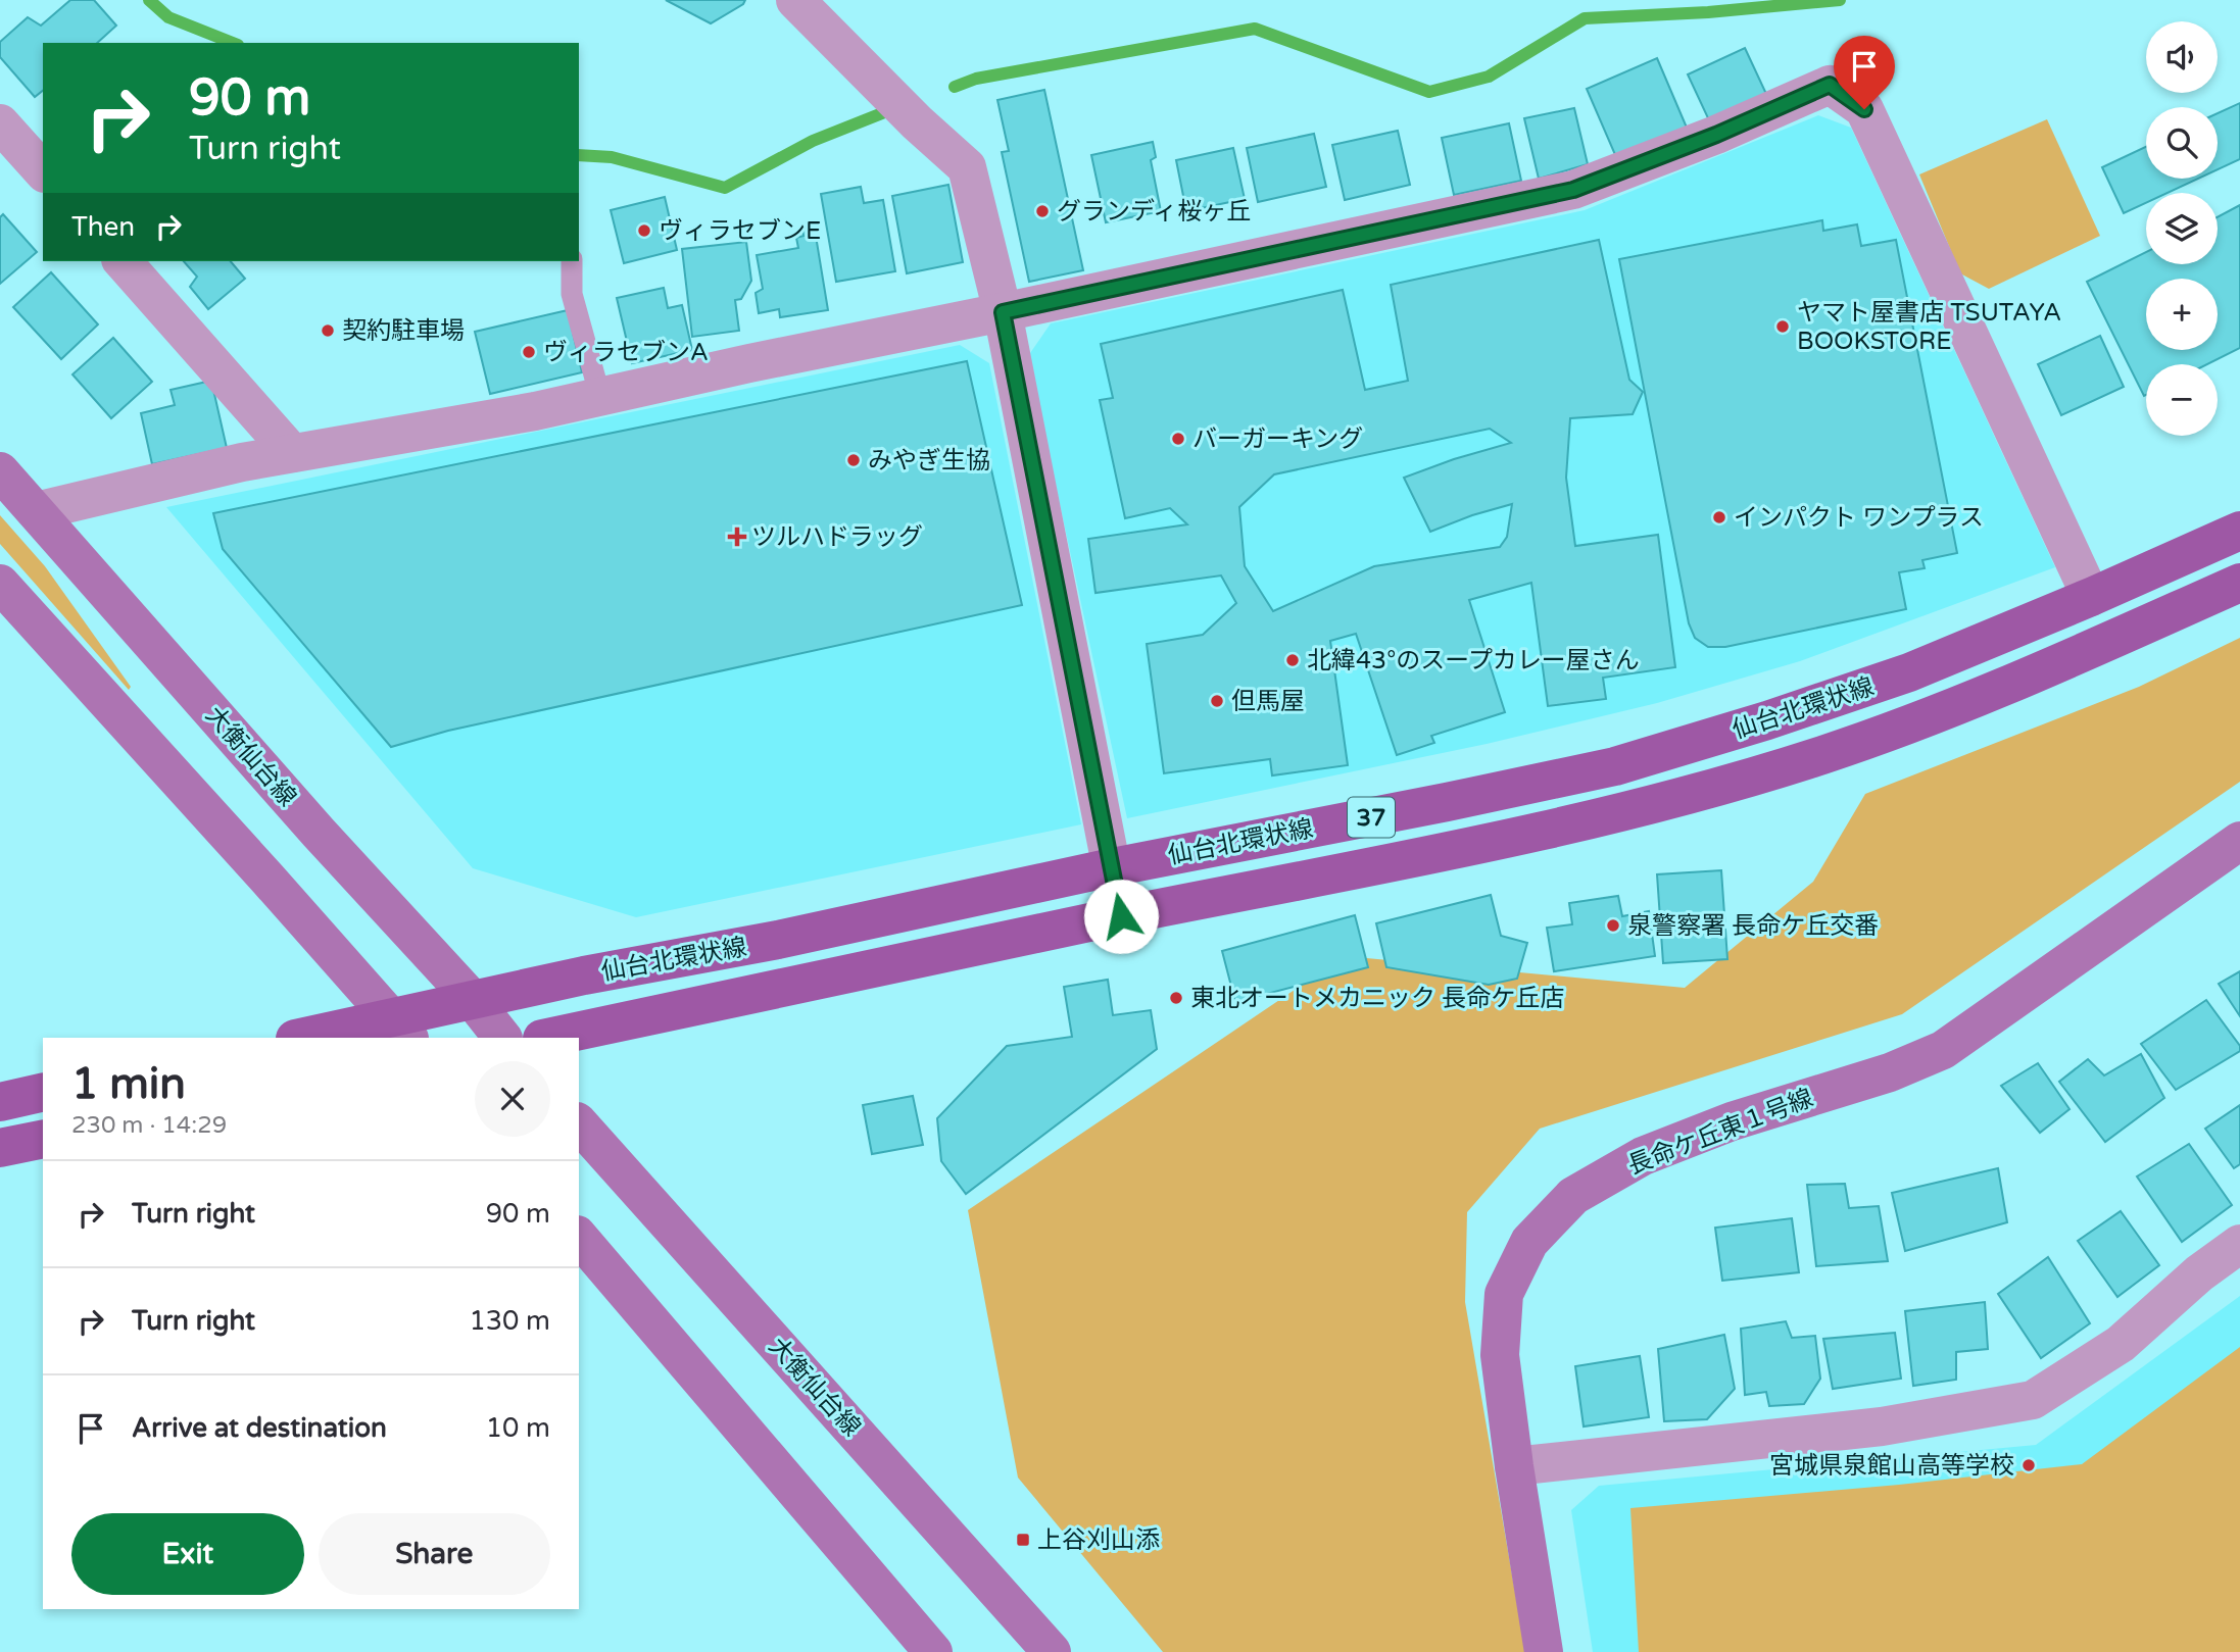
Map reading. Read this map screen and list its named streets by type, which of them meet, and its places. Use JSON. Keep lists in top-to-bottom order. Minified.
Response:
{"streets":{"main road":["仙台北環状線","大衡仙台線","37","長命ケ丘東１号線"]},"crossings":[["仙台北環状線","大衡仙台線"]],"places":{"other":["グランディ桜ヶ丘","ヴィラセブンE","ヤマト屋書店 TSUTAYA BOOKSTORE","契約駐車場","ヴィラセブンA","バーガーキング","みやぎ生協","インパクト ワンプラス","北緯43°のスープカレー屋さん","但馬屋","泉警察署 長命ケ丘交番","東北オートメカニック 長命ケ丘店","宮城県泉館山高等学校"],"health":["ツルハドラッグ"],"transit":["上谷刈山添"]},"page":{"map_buttons":["+","−"],"turn":["90 m","Turn right"],"then":"Then","heading":["1 min","230 m · 14:29"],"list":[{"name":"Turn right","value":"90 m"},{"name":"Turn right","value":"130 m"},{"name":"Arrive at destination","value":"10 m"}],"buttons":["Exit","Share"]}}
